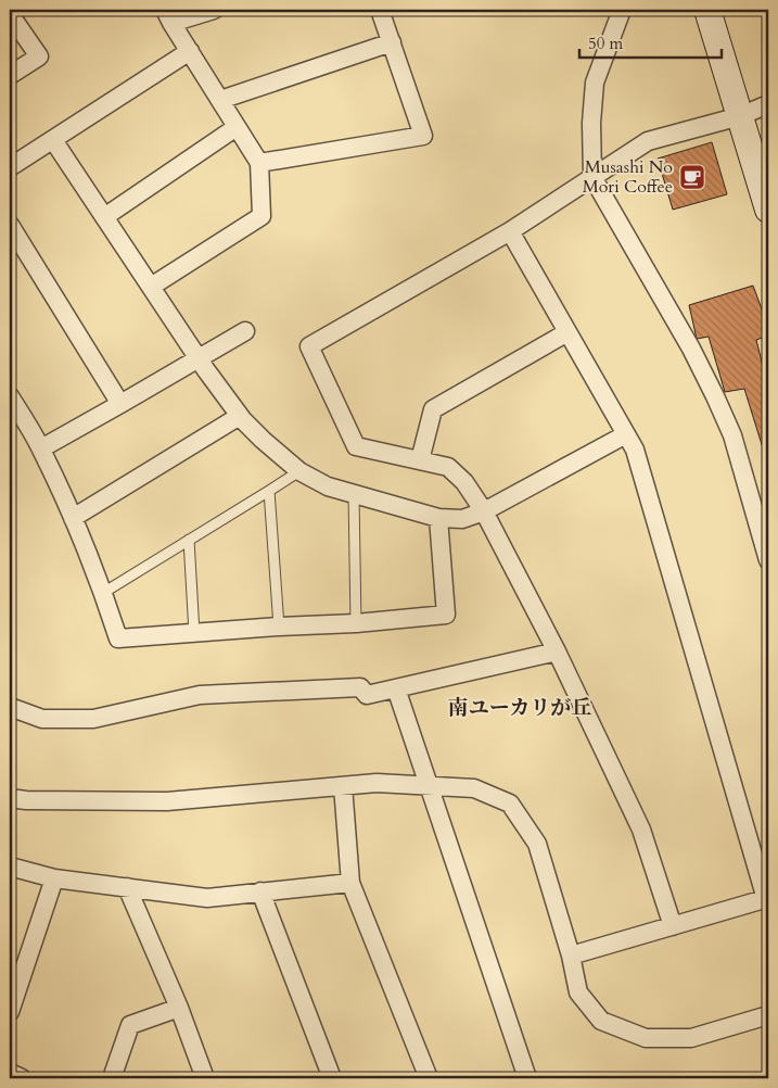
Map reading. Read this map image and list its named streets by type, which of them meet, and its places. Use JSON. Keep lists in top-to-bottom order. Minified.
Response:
{"districts":["南ユーカリが丘"],"places":{"cafe":["Musashi No Mori Coffee"]},"scale_bar":"50 m"}
